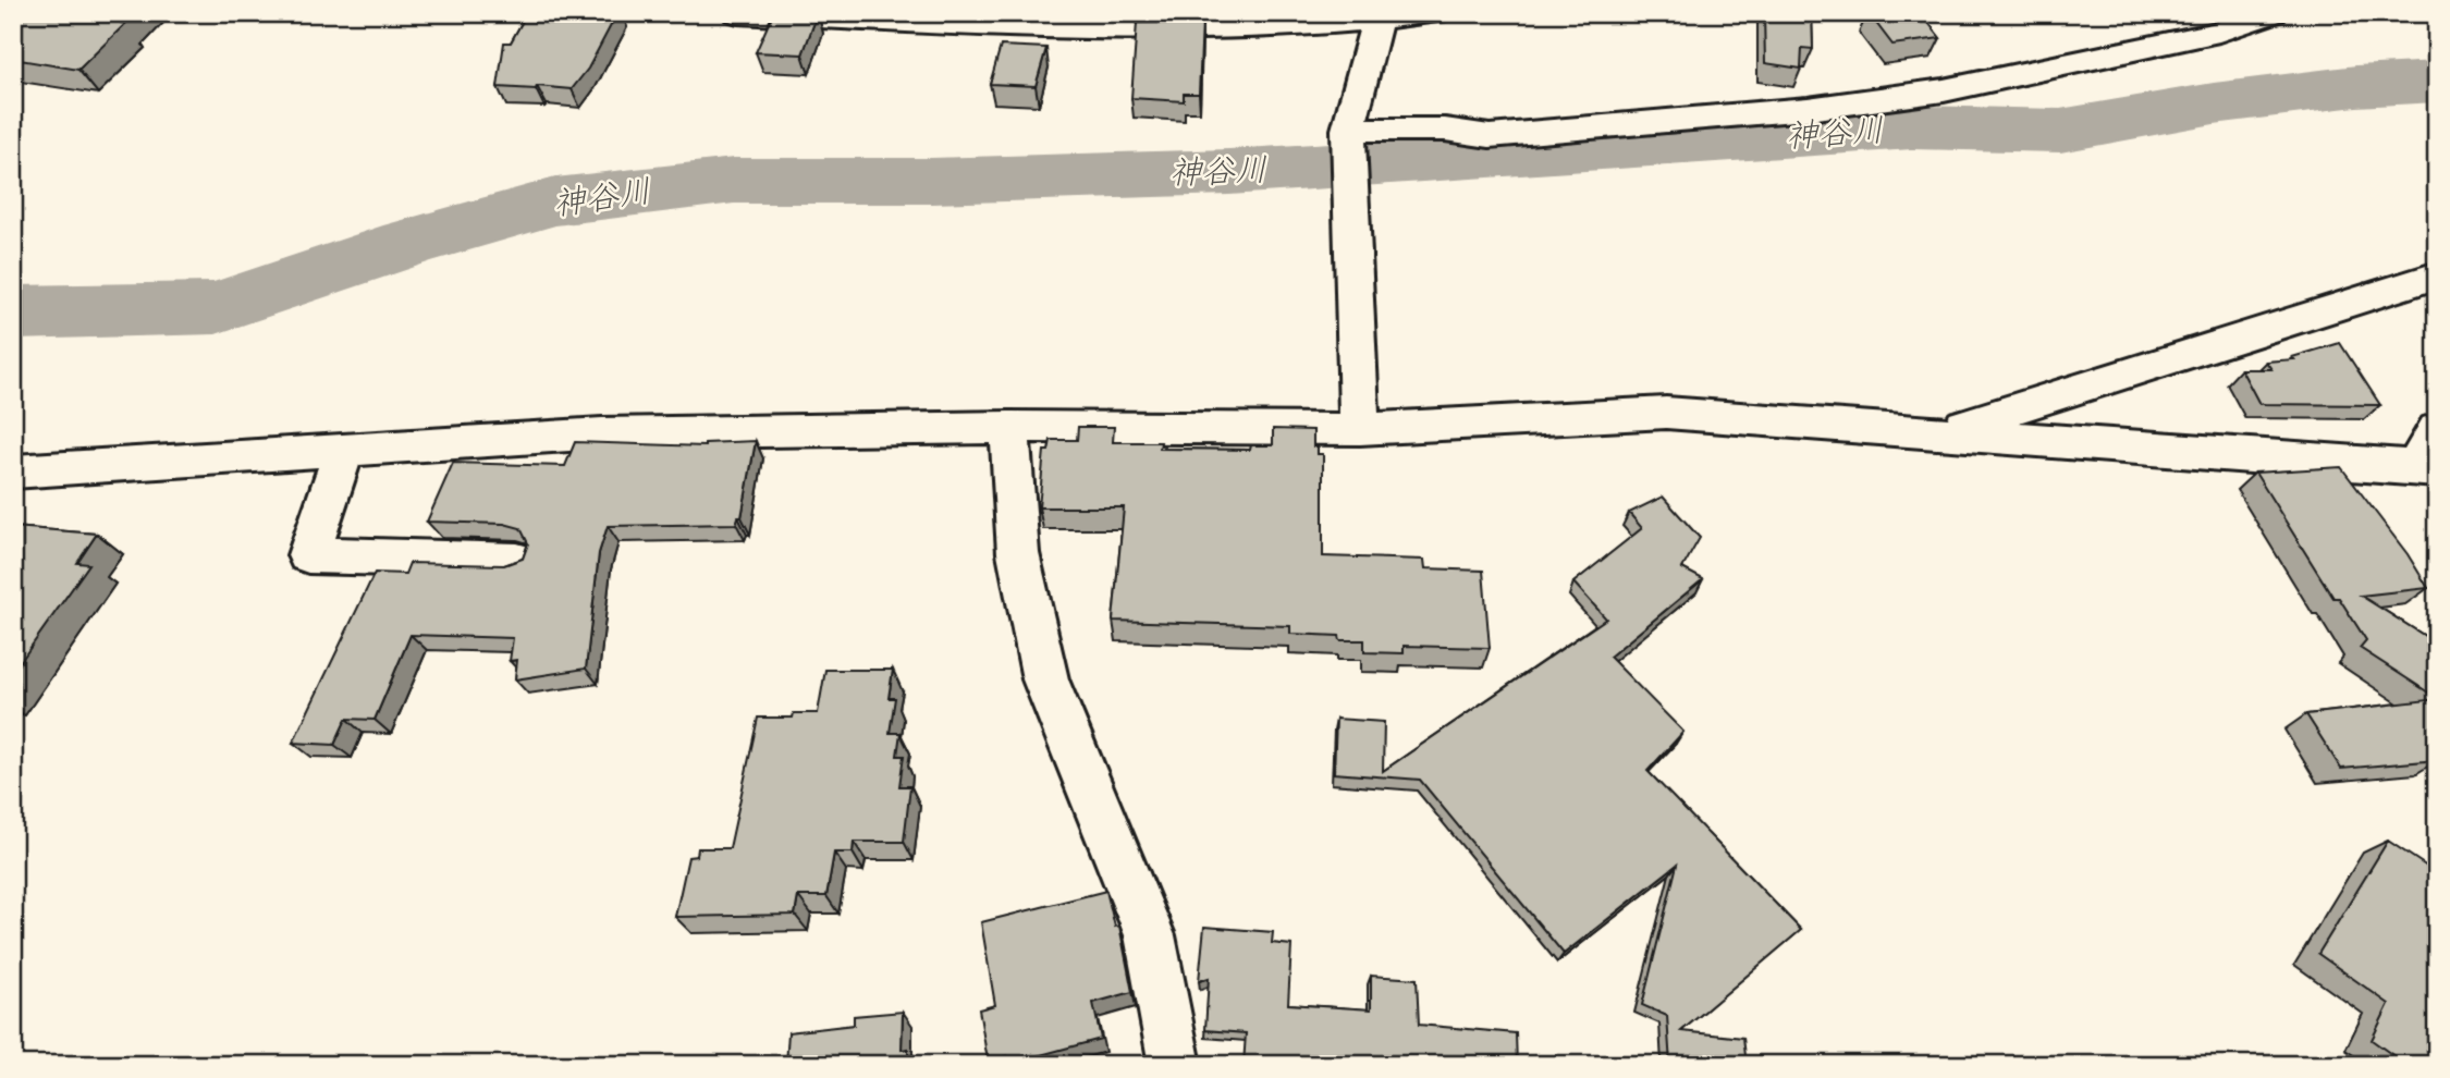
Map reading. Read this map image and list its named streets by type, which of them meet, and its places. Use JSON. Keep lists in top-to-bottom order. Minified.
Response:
{"water":["神谷川"]}
